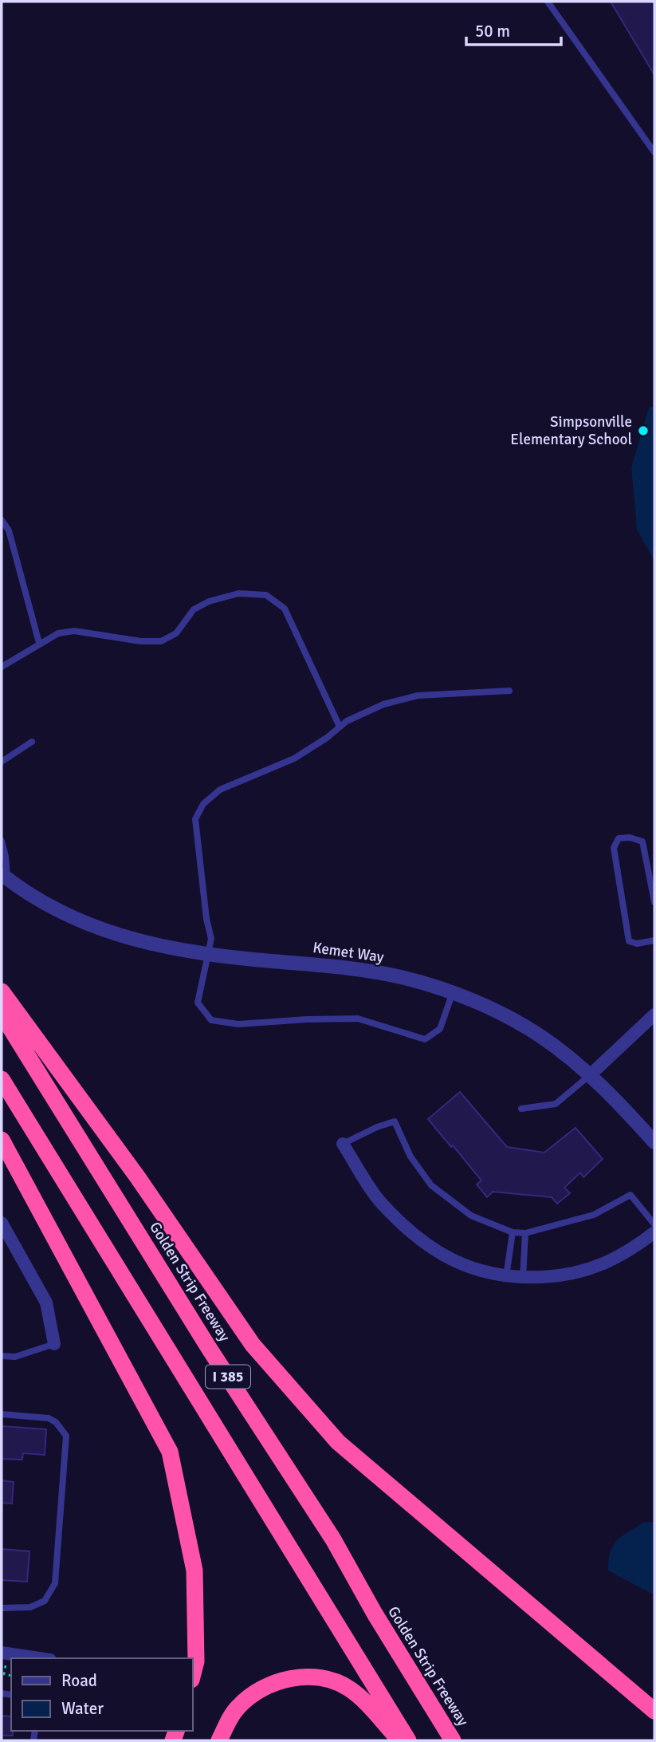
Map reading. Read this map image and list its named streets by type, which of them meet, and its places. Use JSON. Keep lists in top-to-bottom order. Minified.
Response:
{"streets":{"highway":["Golden Strip Freeway","I 385"],"street":["Kemet Way"]},"places":["Simpsonville Elementary School"],"legend":["Road","Water"],"scale_bar":"50 m"}
